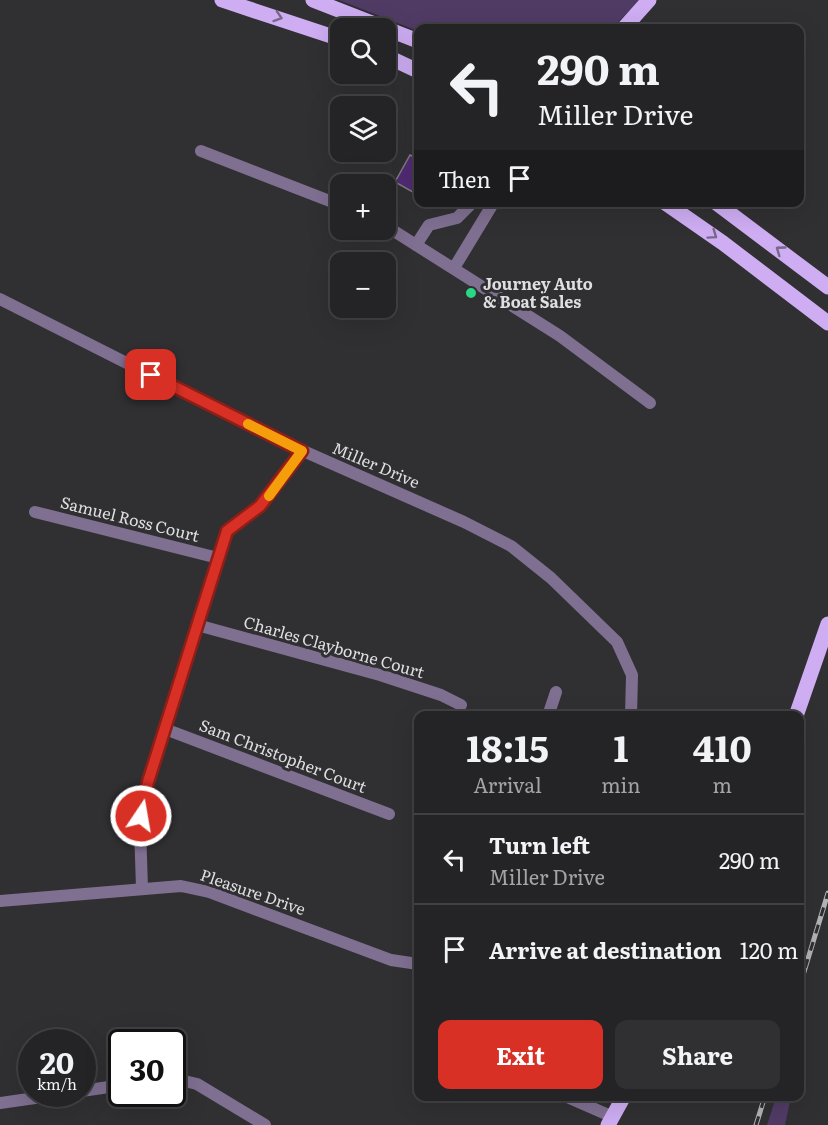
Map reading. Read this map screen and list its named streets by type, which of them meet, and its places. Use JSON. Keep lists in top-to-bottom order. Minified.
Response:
{"streets":{"street":["Miller Drive","Samuel Ross Court","Charles Clayborne Court","Sam Christopher Court","Pleasure Drive"]},"places":["Journey Auto & Boat Sales"],"page":{"map_buttons":["+","−"],"turn":["290 m","Miller Drive"],"then":"Then","eta":["18:15","Arrival","1","min","410","m"],"list":[{"name":"Turn left","note":"Miller Drive","value":"290 m"},{"name":"Arrive at destination","value":"120 m"}],"buttons":["Exit","Share"],"speed":"20 km/h","limit":"30"}}
